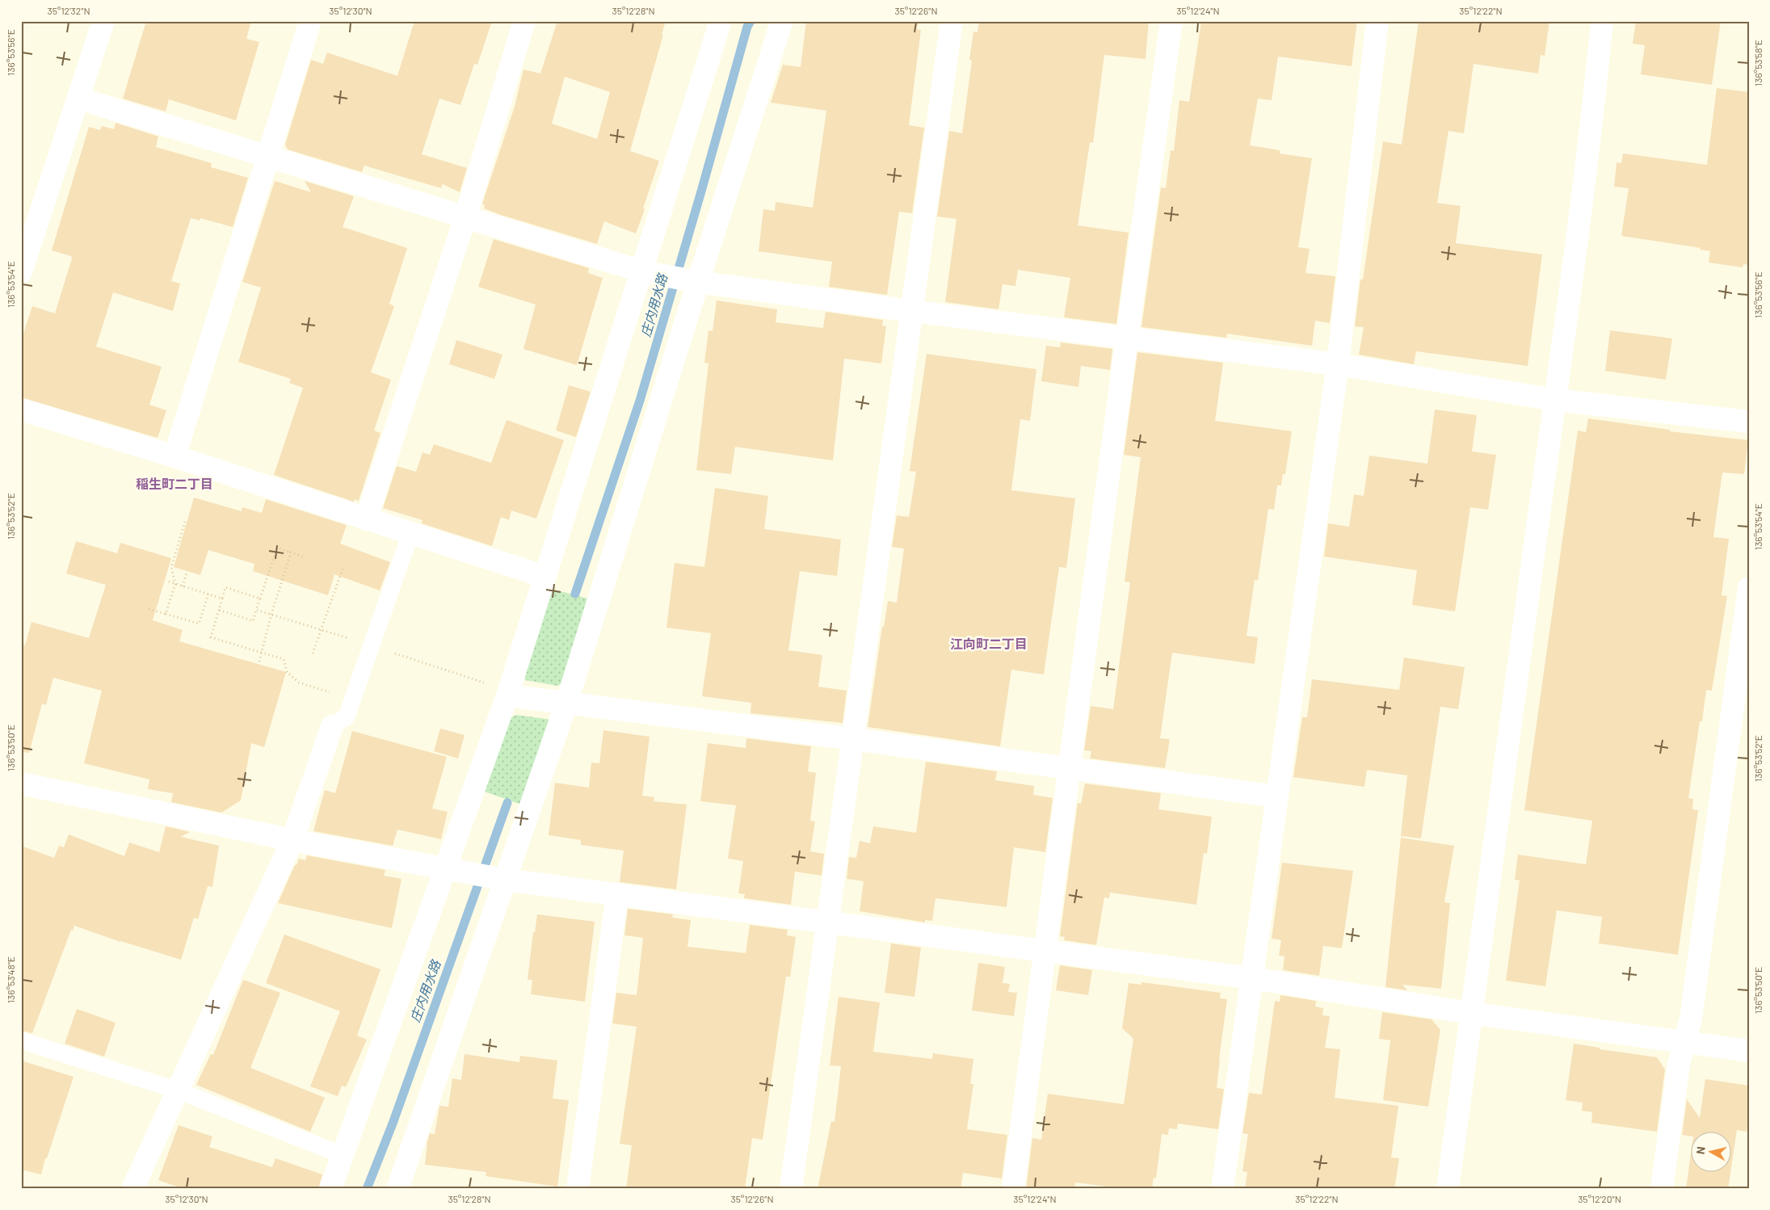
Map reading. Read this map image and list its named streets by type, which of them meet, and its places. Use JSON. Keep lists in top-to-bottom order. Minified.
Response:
{"districts":["稲生町二丁目","江向町二丁目"],"water":["庄内用水路"],"north":"left","coordinates":["35°12'32\"N","35°12'30\"N","35°12'28\"N","35°12'26\"N","35°12'24\"N","35°12'22\"N","136°53'56\"E","136°53'58\"E","136°53'54\"E","136°53'52\"E","136°53'50\"E","136°53'48\"E","35°12'20\"N"]}
